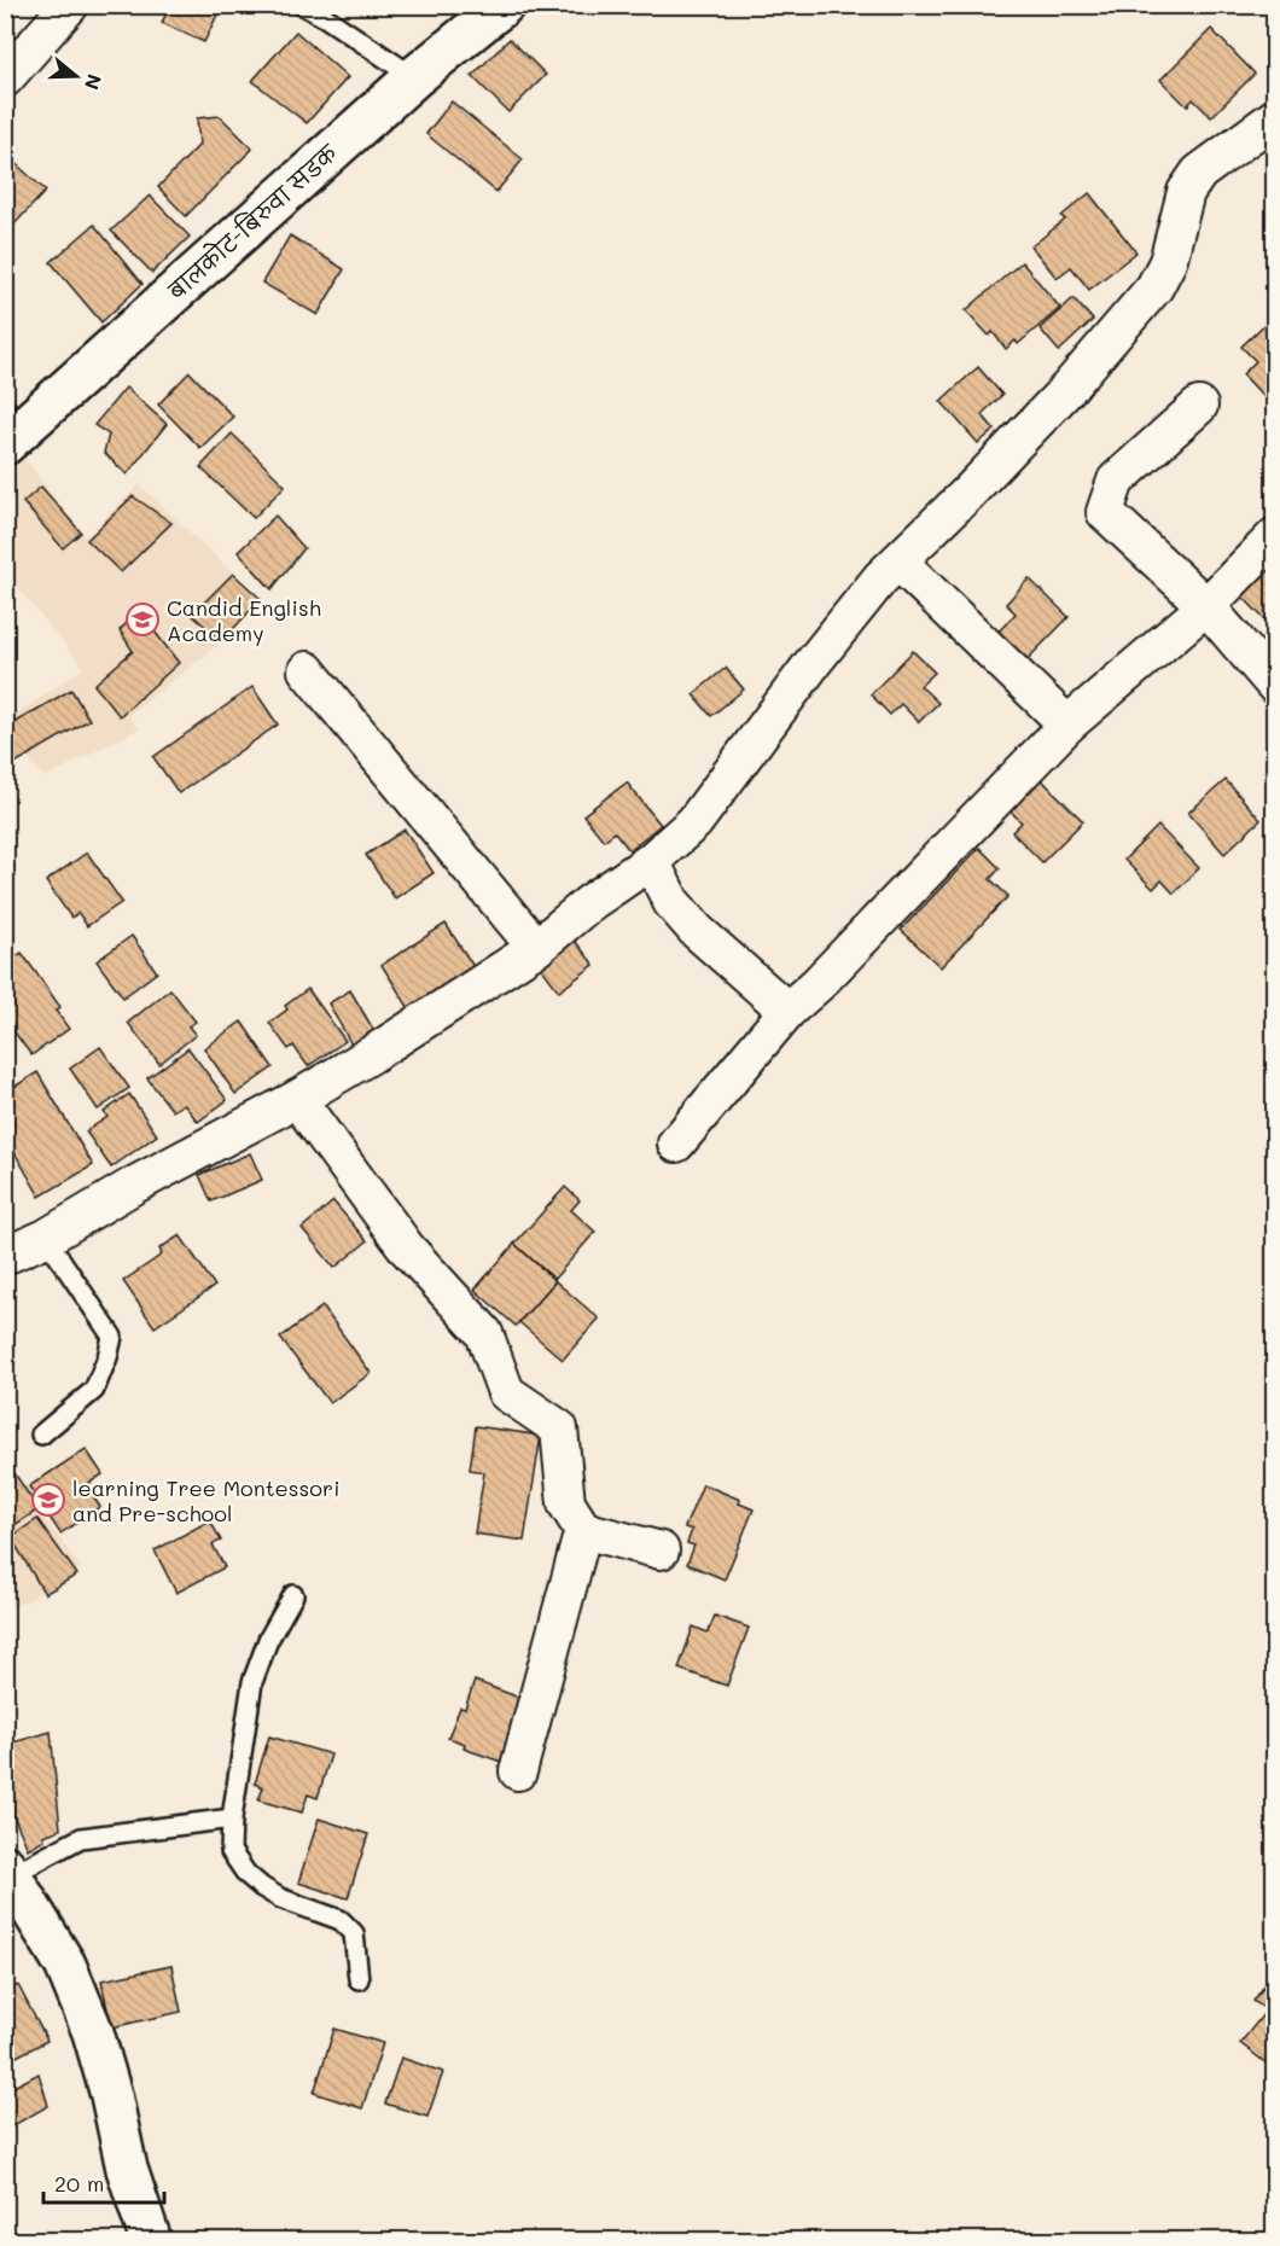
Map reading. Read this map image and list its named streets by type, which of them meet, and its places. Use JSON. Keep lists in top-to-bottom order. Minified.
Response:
{"streets":{"main road":["बालकोट-बिरुवा सडक"]},"places":{"school or university":["Candid English Academy","learning Tree Montessori and Pre-school"]},"scale_bar":"20 m","north":"right"}
